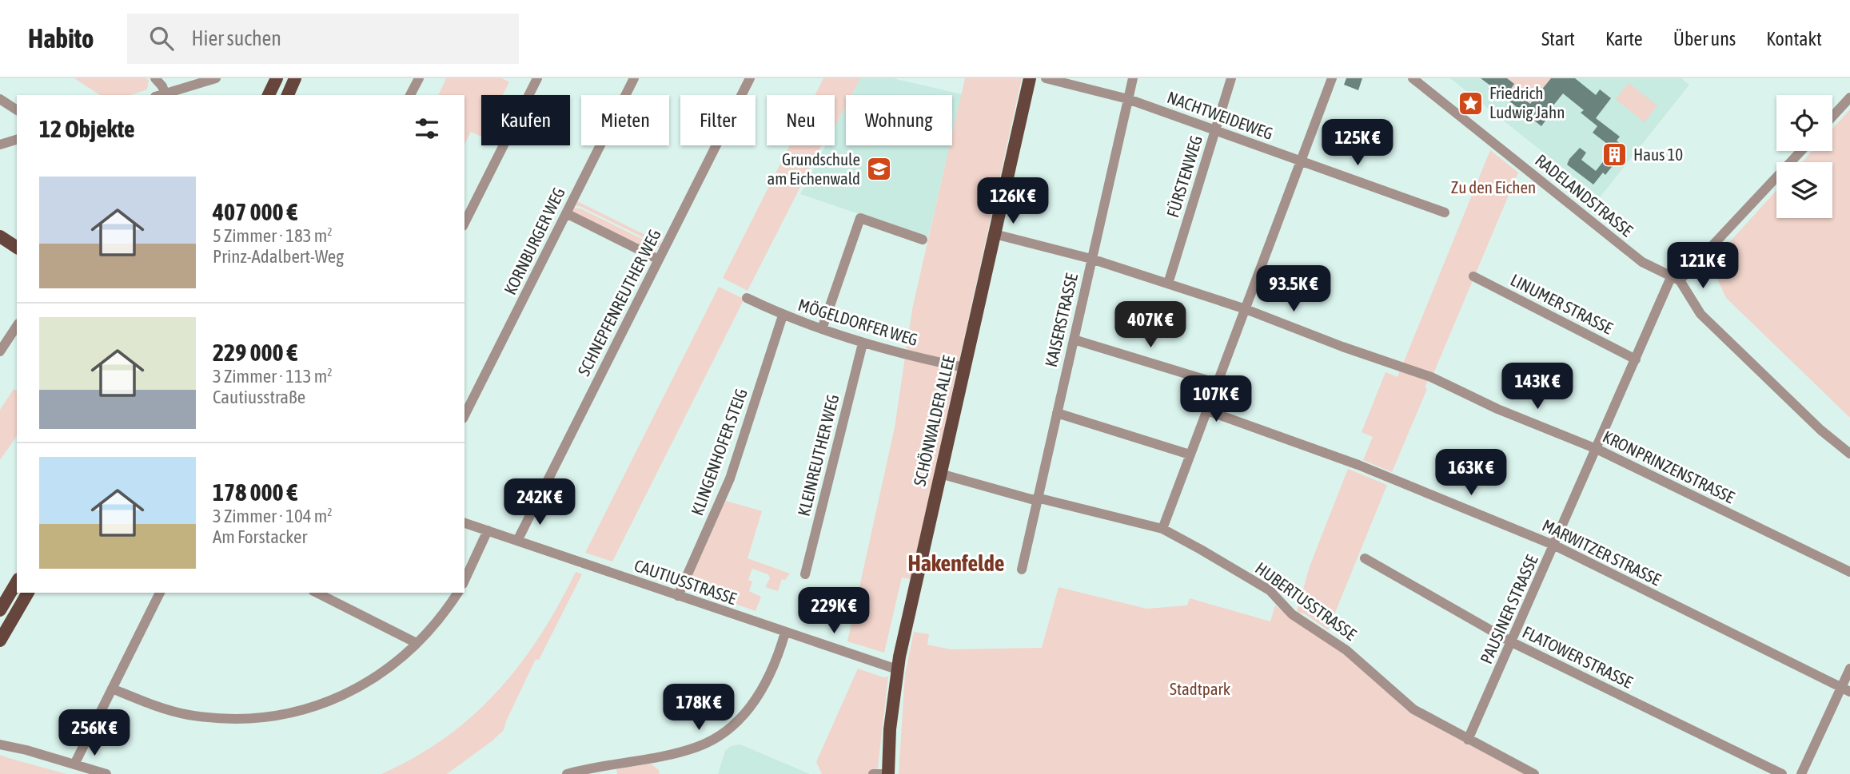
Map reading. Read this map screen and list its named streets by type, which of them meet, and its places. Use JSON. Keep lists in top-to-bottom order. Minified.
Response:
{"streets":{"main road":["SCHÖNWALDER ALLEE"],"street":["NACHTWEIDEWEG","FÜRSTENWEG","RADELANDSTRASSE","KORNBURGER WEG","SCHNEPFENREUTHER WEG","LINUMER STRASSE","KAISERSTRASSE","MÖGELDORFER WEG","KLINGENHOFER STEIG","KLEINREUTHER WEG","KRONPRINZENSTRASSE","MARWITZER STRASSE","CAUTIUSSTRASSE","HUBERTUSSTRASSE","PAUSINER STRASSE","FLATOWER STRASSE"]},"crossings":[["NACHTWEIDEWEG","FÜRSTENWEG"],["NACHTWEIDEWEG","KAISERSTRASSE"],["FÜRSTENWEG","KRONPRINZENSTRASSE"],["RADELANDSTRASSE","PAUSINER STRASSE"],["SCHNEPFENREUTHER WEG","CAUTIUSSTRASSE"],["LINUMER STRASSE","PAUSINER STRASSE"],["KAISERSTRASSE","KRONPRINZENSTRASSE"],["KAISERSTRASSE","HUBERTUSSTRASSE"],["MÖGELDORFER WEG","SCHÖNWALDER ALLEE"],["MÖGELDORFER WEG","KLINGENHOFER STEIG"],["MÖGELDORFER WEG","KLEINREUTHER WEG"],["SCHÖNWALDER ALLEE","KRONPRINZENSTRASSE"],["SCHÖNWALDER ALLEE","CAUTIUSSTRASSE"],["SCHÖNWALDER ALLEE","HUBERTUSSTRASSE"],["KLINGENHOFER STEIG","CAUTIUSSTRASSE"],["KRONPRINZENSTRASSE","PAUSINER STRASSE"],["MARWITZER STRASSE","PAUSINER STRASSE"],["HUBERTUSSTRASSE","PAUSINER STRASSE"],["PAUSINER STRASSE","FLATOWER STRASSE"]],"districts":["Hakenfelde"],"parks":["Zu den Eichen","Stadtpark"],"places":{"place":["Friedrich Ludwig Jahn"],"building":["Haus 10"],"school or university":["Grundschule am Eichenwald"]},"page":{"header":"Habito","search":"Hier suchen","nav":["Start","Karte","Über uns","Kontakt"],"chip":["Kaufen","Mieten","Filter","Neu","Wohnung"],"heading":"12 Objekte","price":["125K €","126K €","121K €","93.5K €","407K €","143K €","107K €","163K €","242K €","229K €","178K €","256K €"],"list":[{"name":"407 000 €","note":"5 Zimmer · 183 m² · Prinz-Adalbert-Weg"},{"name":"229 000 €","note":"3 Zimmer · 113 m² · Cautiusstraße"},{"name":"178 000 €","note":"3 Zimmer · 104 m² · Am Forstacker"}]}}
